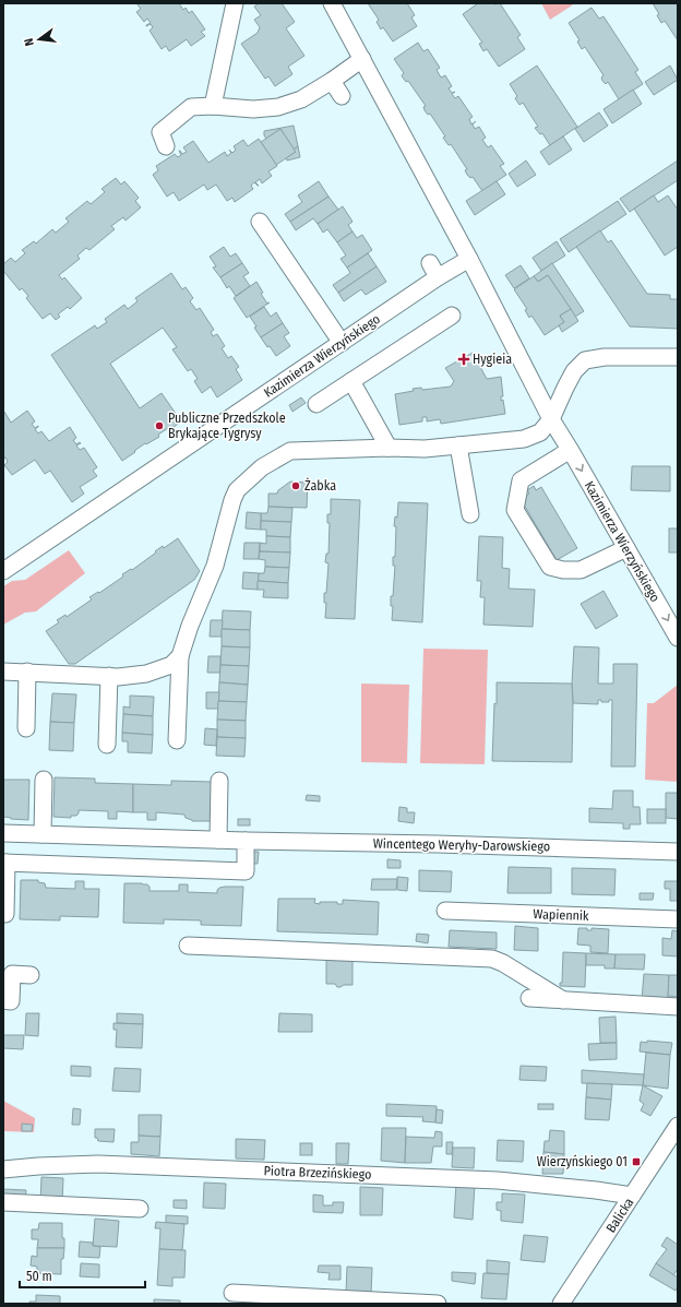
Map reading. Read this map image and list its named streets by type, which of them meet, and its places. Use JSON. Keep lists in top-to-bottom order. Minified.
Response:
{"streets":{"street":["Kazimierza Wierzyńskiego","Wincentego Weryhy-Darowskiego","Wapiennik","Piotra Brzezińskiego","Balicka"]},"crossings":[["Piotra Brzezińskiego","Balicka"]],"places":{"health":["Hygieia"],"other":["Publiczne Przedszkole Brykające Tygrysy","Żabka"],"transit":["Wierzyńskiego 01"]},"scale_bar":"50 m","north":"left"}
